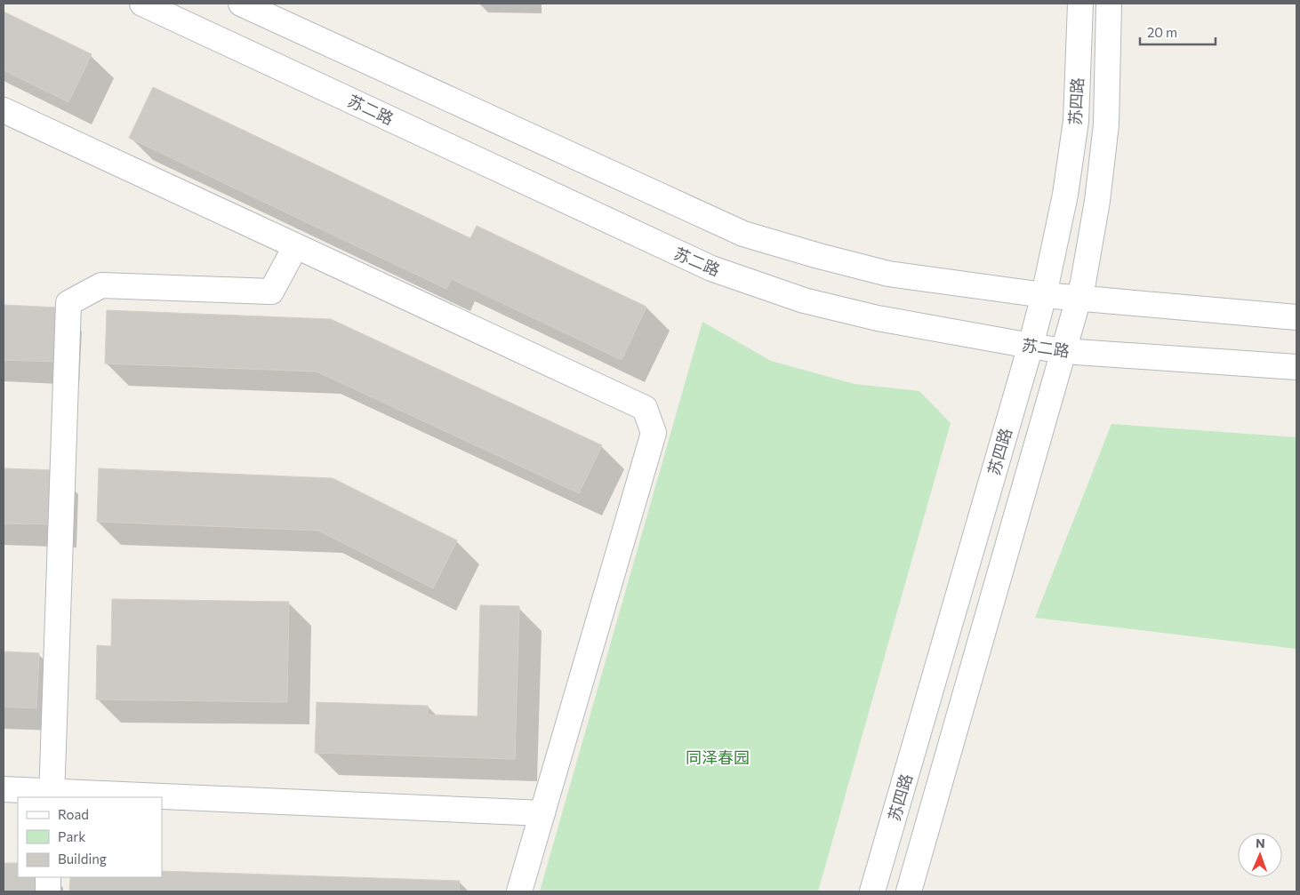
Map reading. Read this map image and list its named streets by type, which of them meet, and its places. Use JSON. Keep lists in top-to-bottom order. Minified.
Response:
{"streets":{"street":["苏四路","苏二路"]},"crossings":[["苏四路","苏二路"]],"parks":["同泽春园"],"legend":["Road","Park","Building"],"scale_bar":"20 m","north":"top"}
